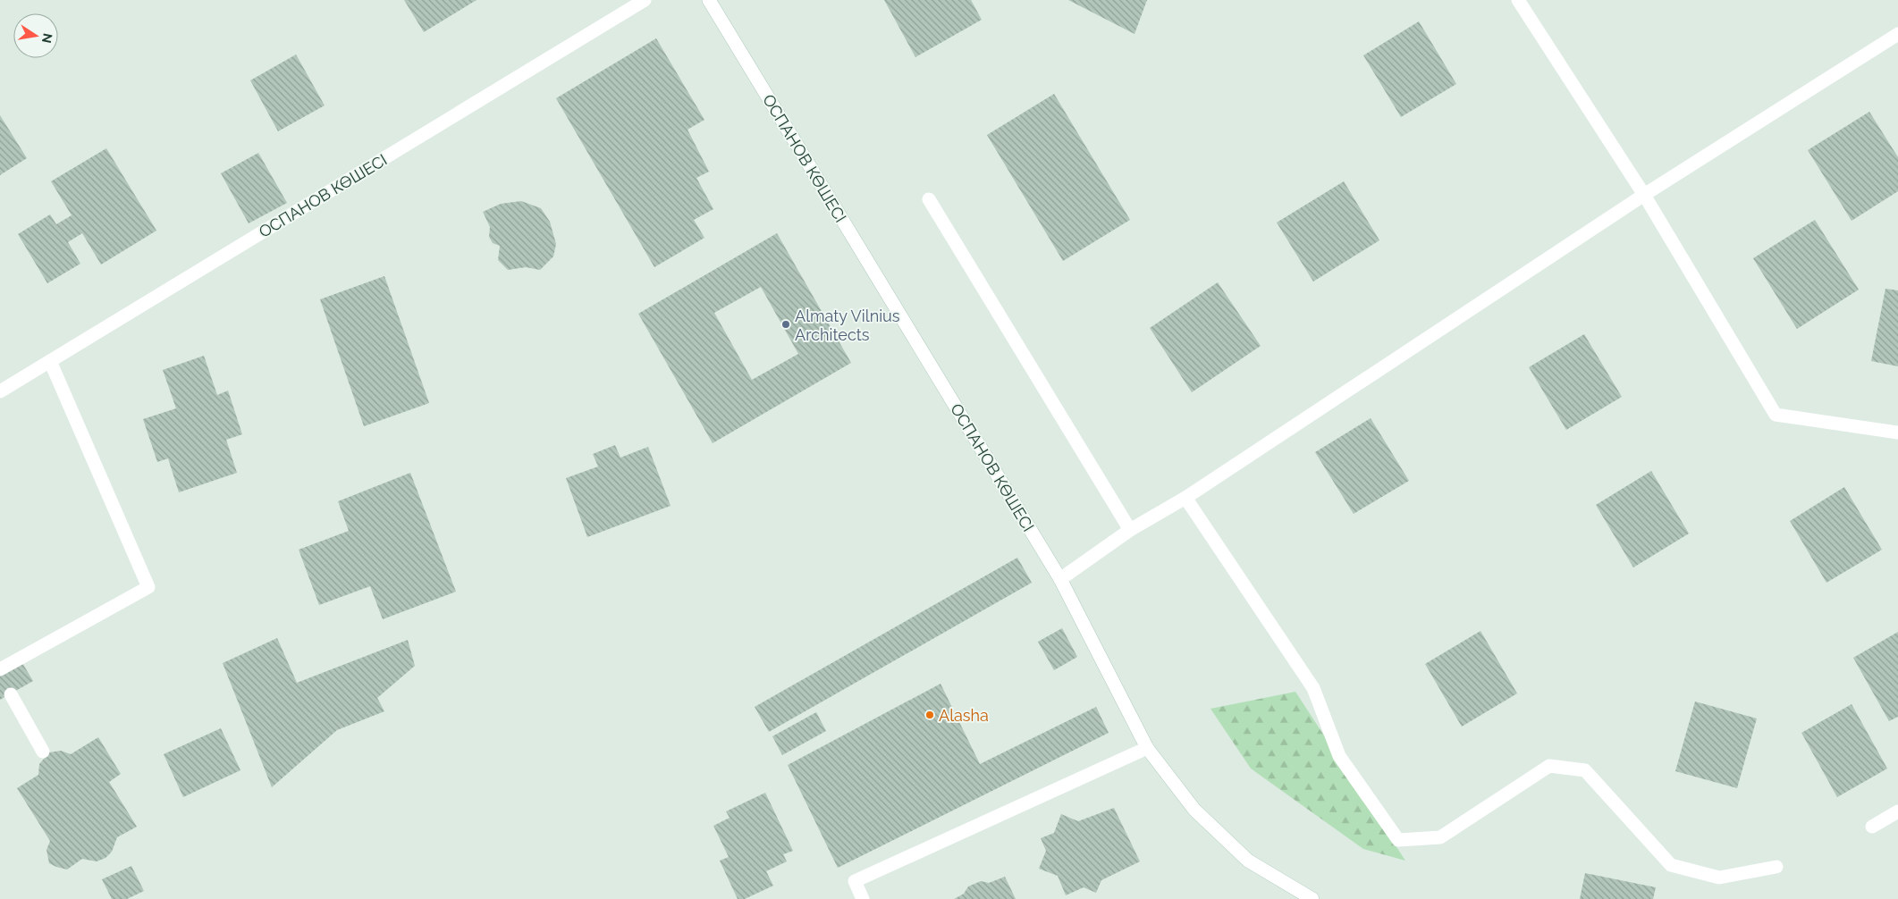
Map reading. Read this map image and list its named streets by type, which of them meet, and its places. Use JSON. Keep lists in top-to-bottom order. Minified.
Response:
{"streets":{"street":["ОСПАНОВ КӨШЕСІ"]},"places":["Almaty Vilnius Architects","Alasha"],"north":"right"}
